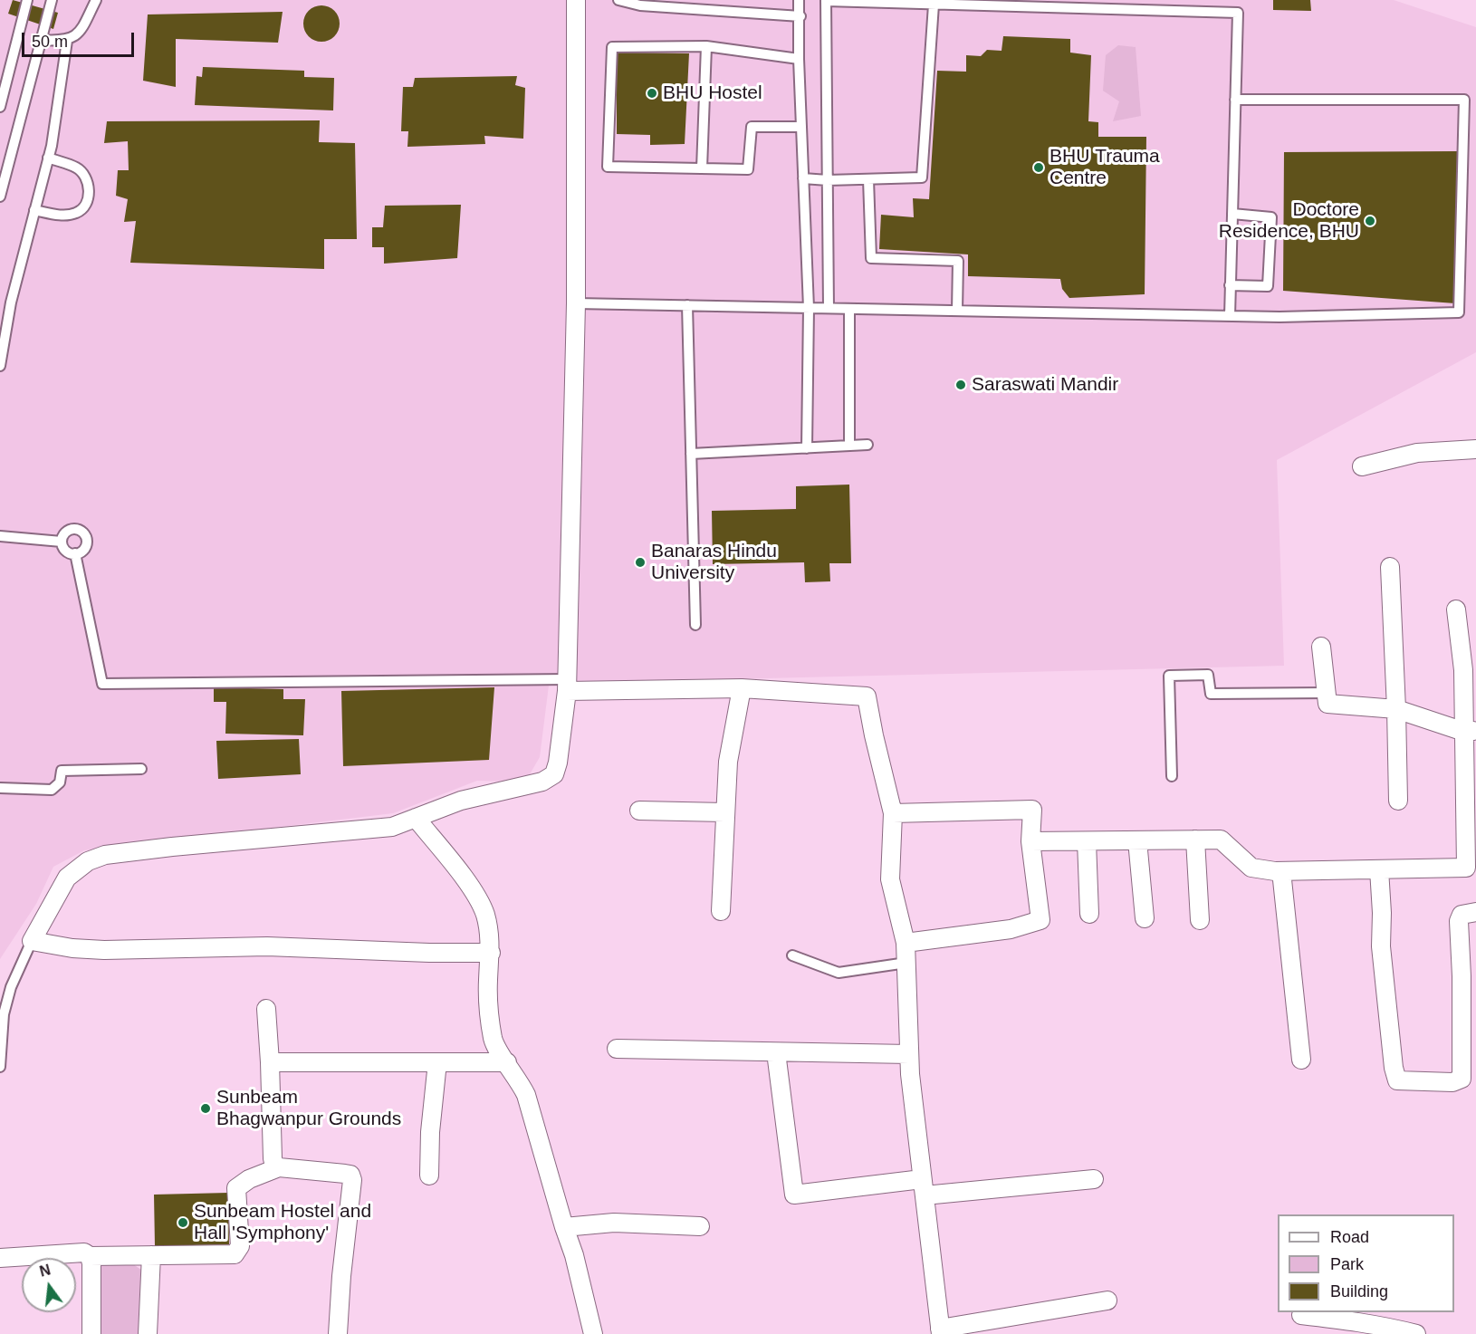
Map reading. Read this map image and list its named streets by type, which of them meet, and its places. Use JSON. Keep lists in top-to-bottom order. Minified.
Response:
{"places":["BHU Hostel","BHU Trauma Centre","Doctore Residence, BHU","Saraswati Mandir","Banaras Hindu University","Sunbeam Bhagwanpur Grounds","Sunbeam Hostel and Hall 'Symphony'"],"legend":["Road","Park","Building"],"scale_bar":"50 m","north":"top"}
